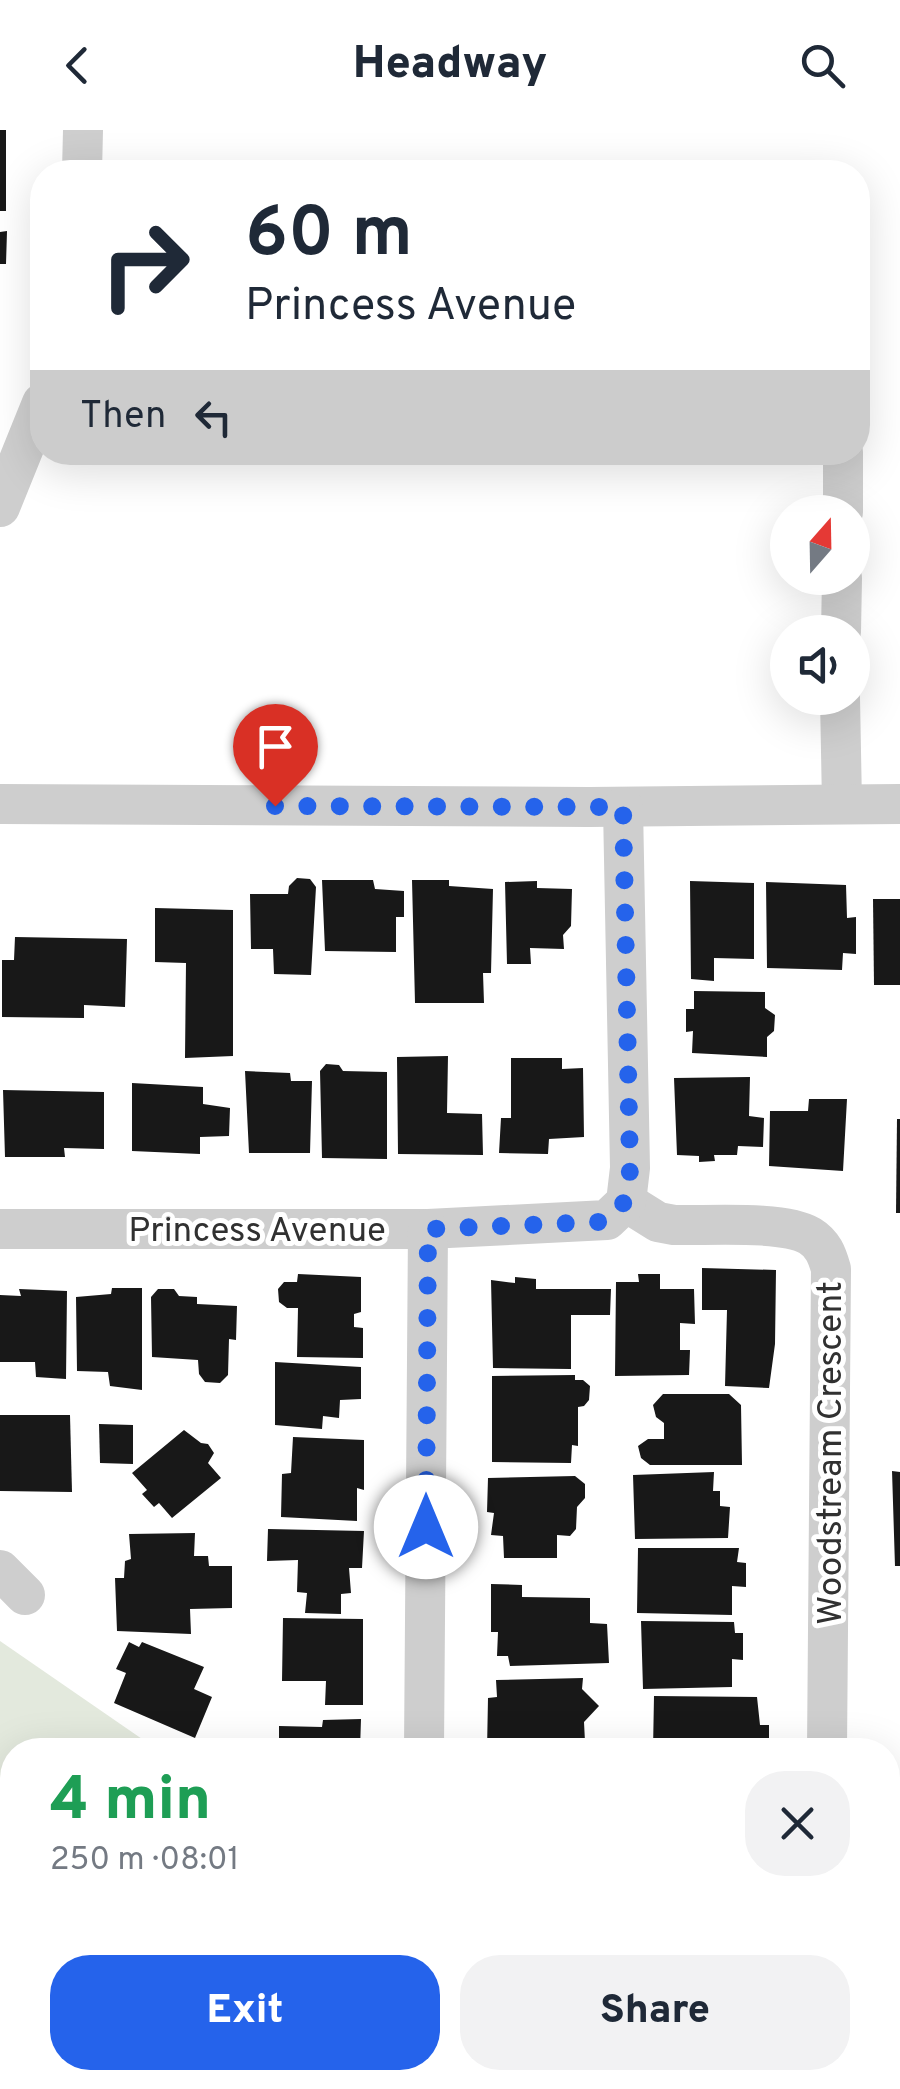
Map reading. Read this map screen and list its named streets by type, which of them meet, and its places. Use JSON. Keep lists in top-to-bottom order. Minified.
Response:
{"streets":{"street":["Princess Avenue","Woodstream Crescent"]},"crossings":[["Princess Avenue","Woodstream Crescent"]],"north":"top","page":{"header":"Headway","turn":["60 m","Princess Avenue"],"then":"Then","heading":["4 min","250 m · 08:01"],"buttons":["Exit","Share"]}}
